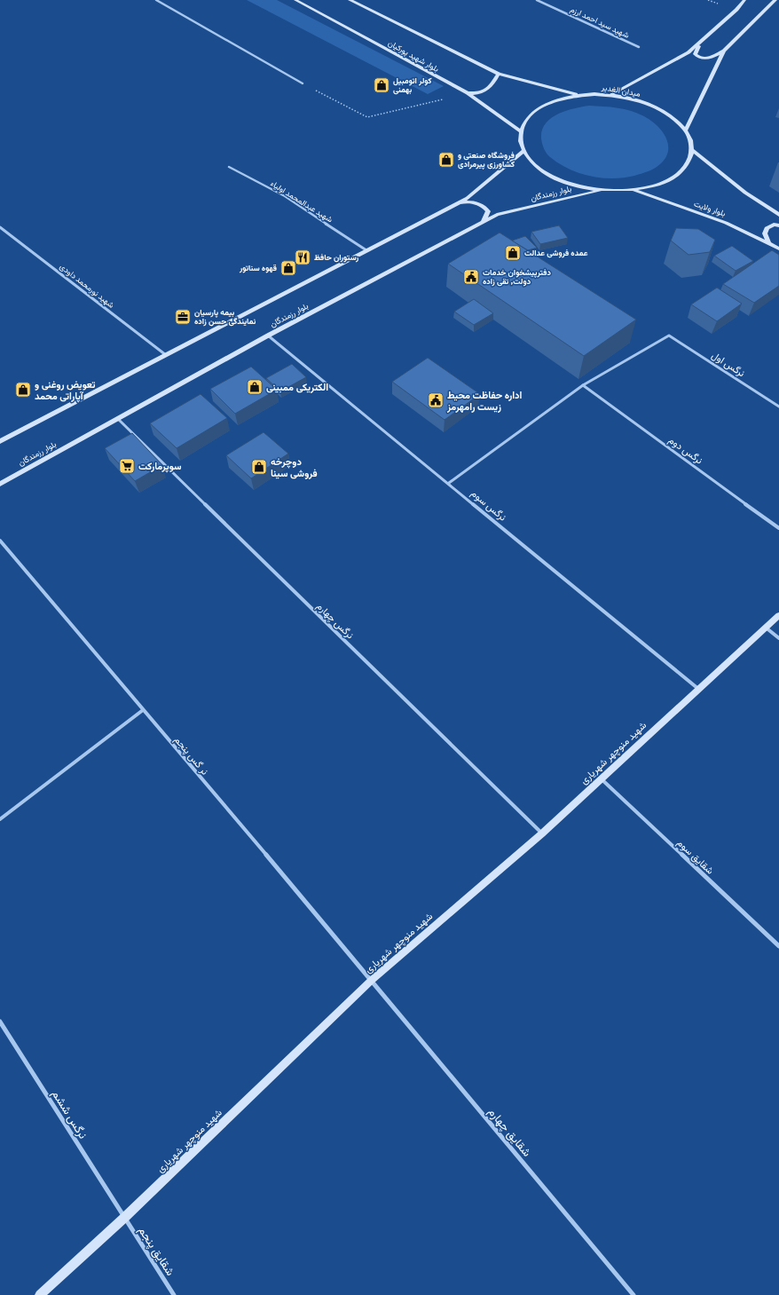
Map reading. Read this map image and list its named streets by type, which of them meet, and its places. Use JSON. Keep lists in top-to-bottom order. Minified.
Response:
{"streets":{"main road":["بلوار شهید پورکیان","میدان الغدیر","بلوار رزمندگان","بلوار ولایت","شهید منوچهر شهریاری"],"street":["شهید سید احمد ارزم","شهید عبدالمحمد اولیاء","شهید نورمحمد داودی","نرگس اول","نرگس دوم","نرگس سوم","نرگس چهارم","نر گس پنجم","شقایق سوم","نرگس ششم","شقایق چهارم","شقایق پنجم"]},"crossings":[["بلوار شهید پورکیان","میدان الغدیر"],["بلوار رزمندگان","نرگس سوم"],["بلوار رزمندگان","نرگس چهارم"],["نرگس اول","نرگس دوم"],["نرگس سوم","شهید منوچهر شهریاری"],["نرگس چهارم","شهید منوچهر شهریاری"],["شهید منوچهر شهریاری","نر گس پنجم"],["شهید منوچهر شهریاری","شقایق سوم"],["شهید منوچهر شهریاری","نرگس ششم"],["شهید منوچهر شهریاری","شقایق چهارم"],["شهید منوچهر شهریاری","شقایق پنجم"],["نر گس پنجم","شقایق چهارم"],["نرگس ششم","شقایق پنجم"]],"places":{"shop":["کولر اتومبیل بهمنی","فروشگاه صنعتی و کشاورزی پیرمرادی","عمده فروشی عدالت","قهوه سناتور","الکتریکی ممبینی","تعویض روغنی و آپاراتی محمد","دوچرخه فروشی سینا"],"restaurant":["رستوران حافظ"],"public building":["دفترپیشخوان خدمات دولت, تقی زاده","اداره حفاظت محیط زیست رامهرمز"],"office":["بیمه پارسیان نمایندگی حسن زاده"],"supermarket":["سوپرمارکت"]}}
